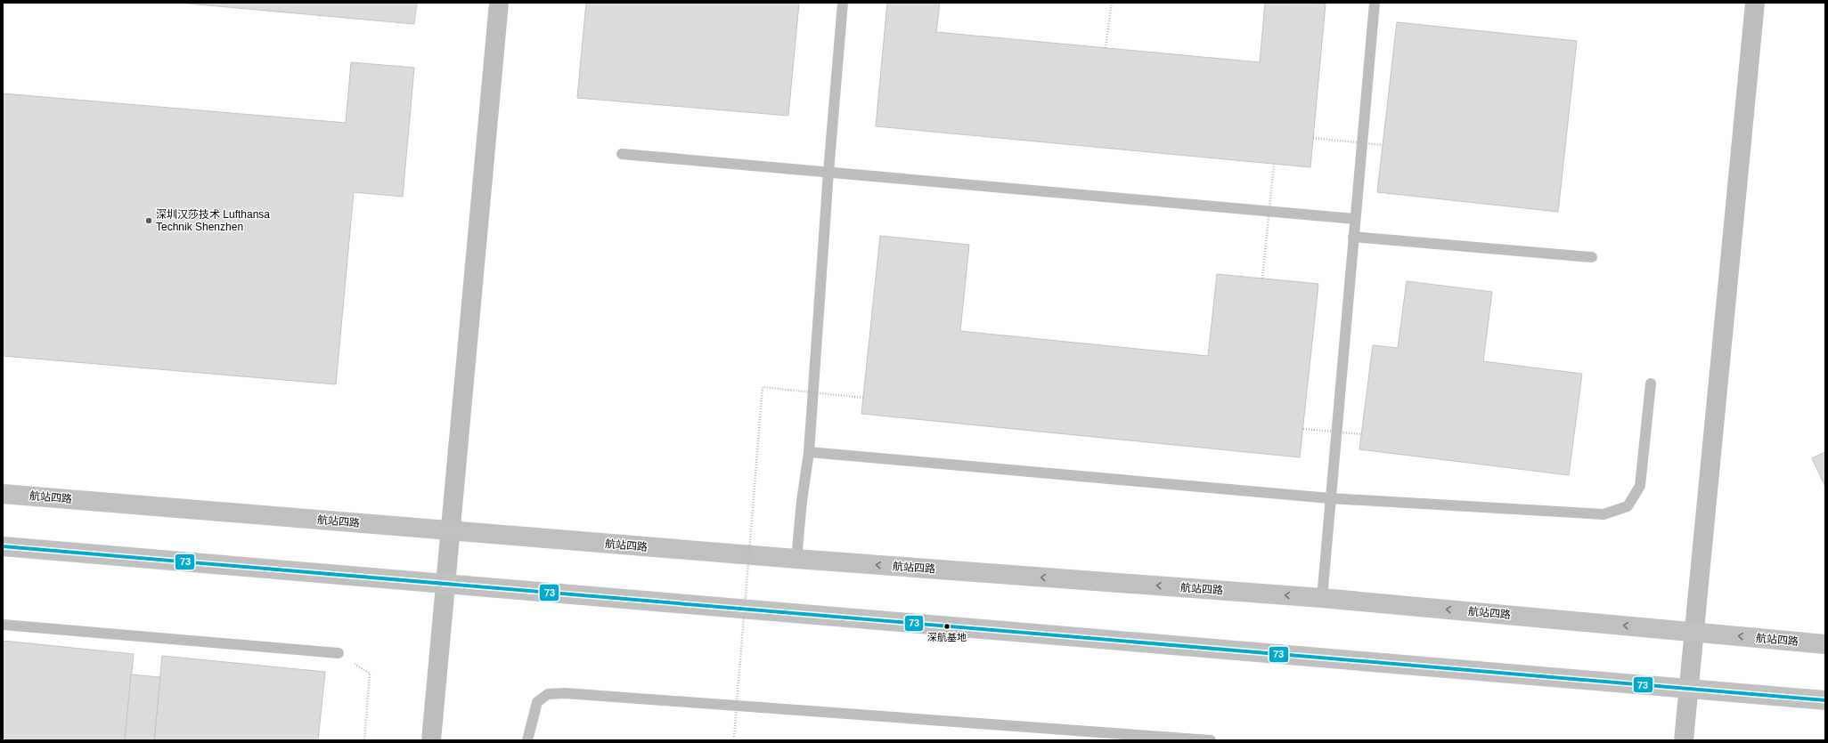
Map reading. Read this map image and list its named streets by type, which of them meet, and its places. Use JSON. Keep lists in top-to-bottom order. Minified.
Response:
{"streets":{"street":["航站四路"]},"places":["深圳汉莎技术 Lufthansa Technik Shenzhen","深航基地"],"lines":["transit line 73"]}
